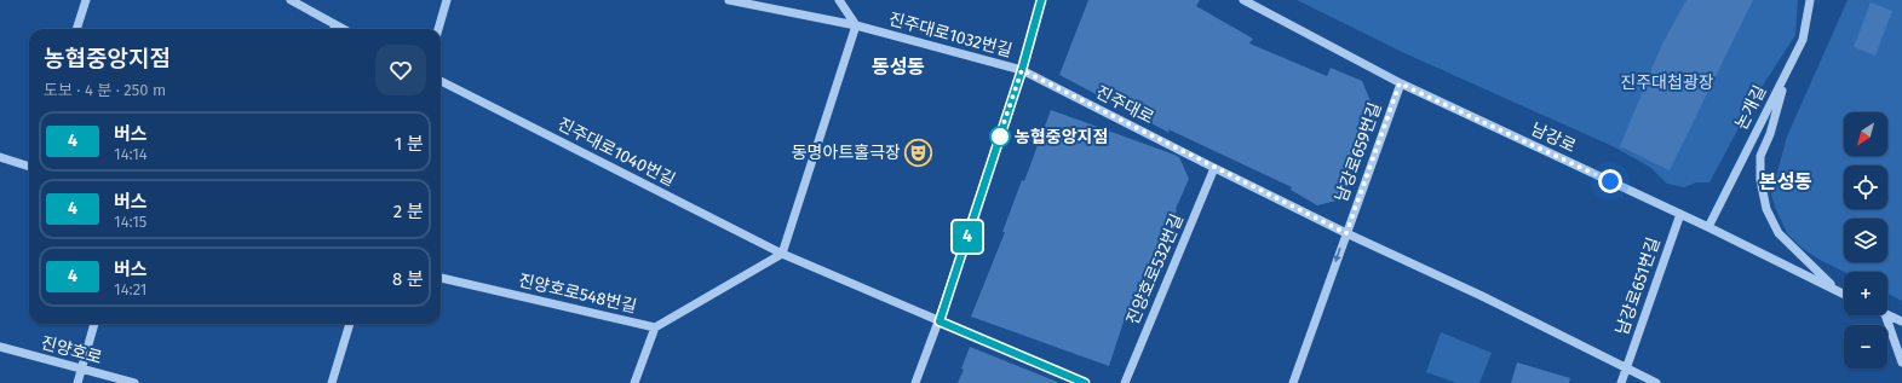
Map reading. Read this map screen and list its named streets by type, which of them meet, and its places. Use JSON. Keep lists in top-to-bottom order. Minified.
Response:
{"streets":{"street":["진주대로1032번길","진주대로","논개길","남강로","진주대로1040번길","남강로659번길","진양호로532번길","남강로651번길","진양호로548번길","진양호로"]},"crossings":[["진주대로1032번길","진주대로"],["진주대로","남강로659번길"],["진주대로","진양호로532번길"],["논개길","남강로"],["남강로","남강로659번길"],["남강로","남강로651번길"],["남강로659번길","진양호로532번길"]],"districts":["동성동","본성동"],"parks":["진주대첩광장"],"places":{"other":["농협중앙지점"],"theatre":["동명아트홀극장"]},"lines":["bus line 4"],"north":"bottom left","page":{"on_map":"4","heading":["농협중앙지점","도보 · 4 분 · 250 m"],"list":[{"mark":"4","name":"버스","note":"14:14","value":"1 분"},{"mark":"4","name":"버스","note":"14:15","value":"2 분"},{"mark":"4","name":"버스","note":"14:21","value":"8 분"}],"map_buttons":["+","−"]}}
